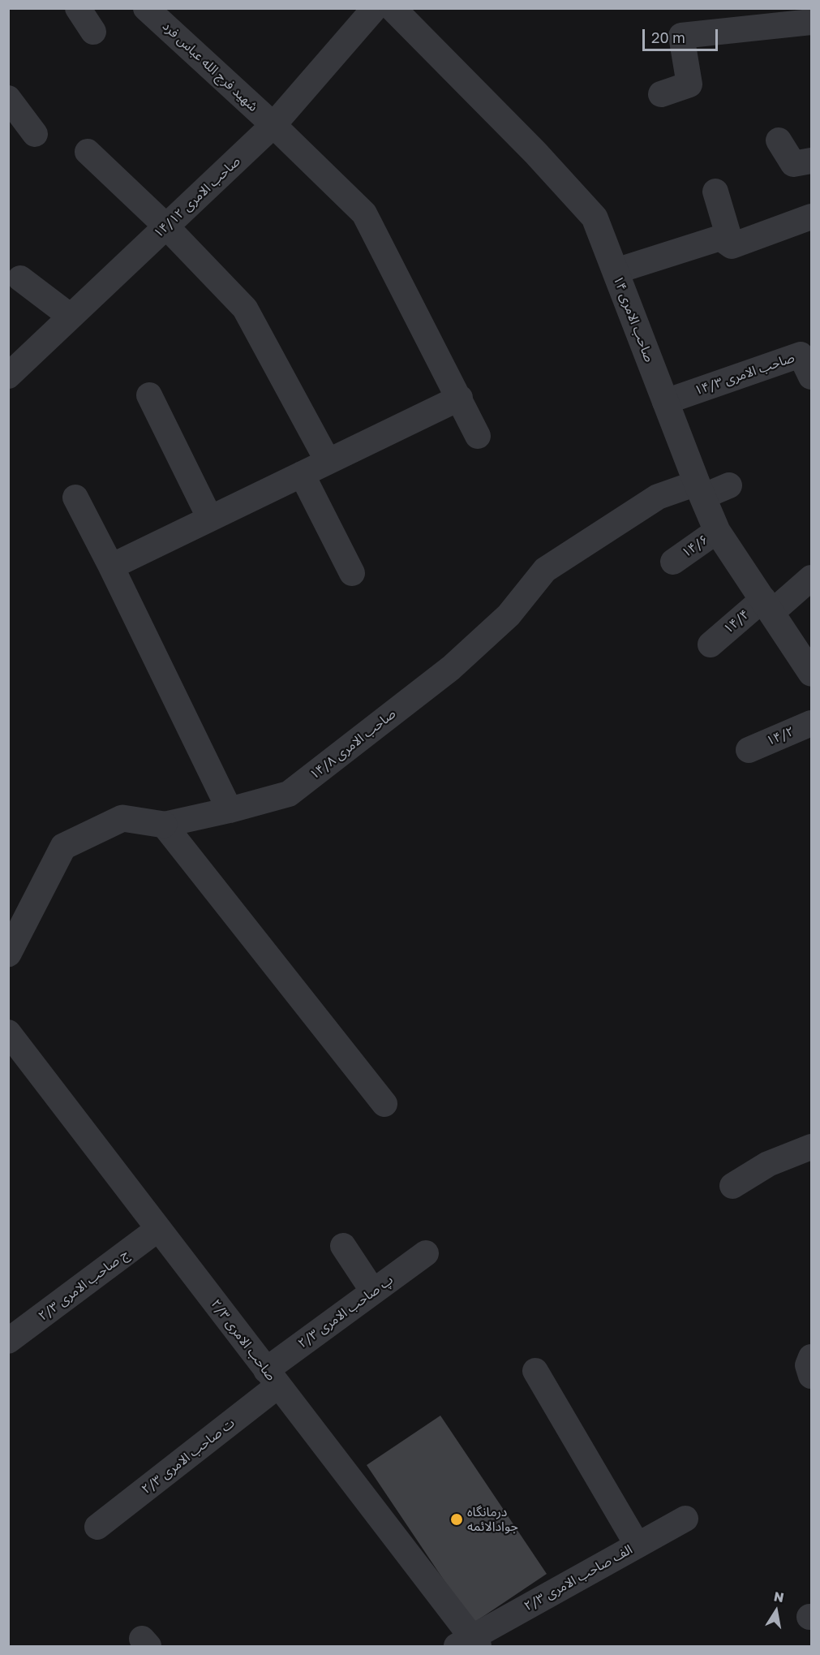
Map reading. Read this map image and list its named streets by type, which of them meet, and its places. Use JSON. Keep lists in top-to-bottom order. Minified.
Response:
{"streets":{"street":["شهید فرج الله عباس فرد","۱۴/۱۲ صاحب الامری","۱۴ صاحب الامری","۱۴/۳ صاحب الامری","۱۴/۶","۱۴/۴","۱۴/۲","صاحب الامری ۱۴/۸","۲/۳ ج صاحب الامری","۲/۳ پ صاحب الامری","۲/۳ صاحب الامری","۲/۳ ت صاحب الامری","۲/۳ الف صاحب الامری"]},"crossings":[["شهید فرج الله عباس فرد","۱۴/۱۲ صاحب الامری"],["۱۴ صاحب الامری","۱۴/۳ صاحب الامری"],["۱۴ صاحب الامری","۱۴/۶"],["۱۴ صاحب الامری","۱۴/۴"],["۱۴ صاحب الامری","صاحب الامری ۱۴/۸"],["۲/۳ ج صاحب الامری","۲/۳ صاحب الامری"],["۲/۳ پ صاحب الامری","۲/۳ صاحب الامری"],["۲/۳ پ صاحب الامری","۲/۳ ت صاحب الامری"],["۲/۳ صاحب الامری","۲/۳ ت صاحب الامری"],["۲/۳ صاحب الامری","۲/۳ الف صاحب الامری"]],"places":["درمانگاه جوادالائمه"],"scale_bar":"20 m","north":"top"}
